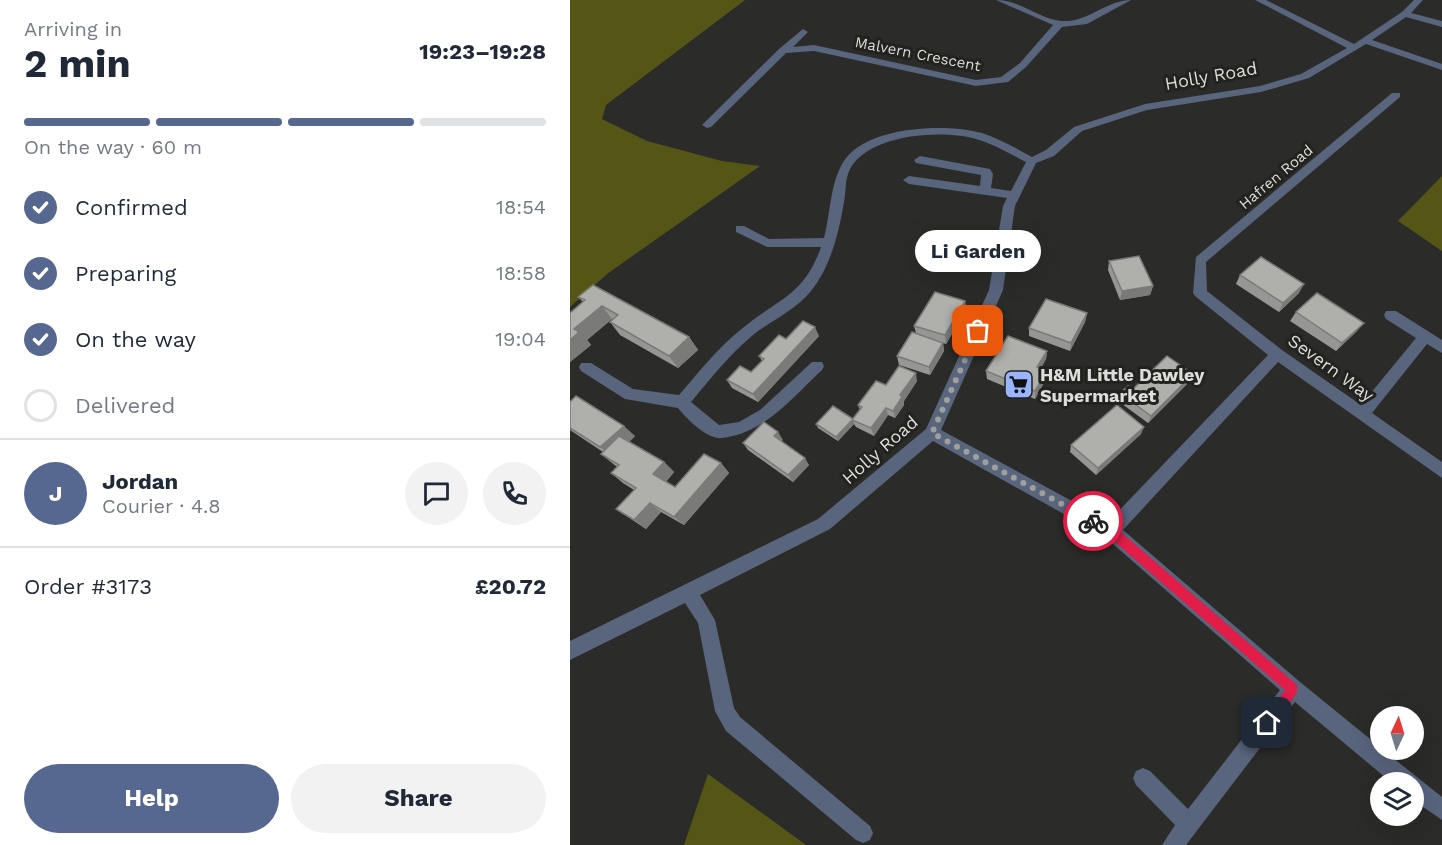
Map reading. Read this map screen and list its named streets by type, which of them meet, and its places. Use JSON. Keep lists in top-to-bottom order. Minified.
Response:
{"streets":{"street":["Malvern Crescent","Holly Road","Hafren Road","Severn Way"]},"crossings":[["Hafren Road","Severn Way"]],"places":{"other":["Li Garden"],"supermarket":["H&M Little Dawley Supermarket"]},"north":"top","page":{"heading":["2 min","Arriving in","19:23–19:28"],"panel":["Jordan","Courier · 4.8","Order #3173","£20.72"],"bar":"On the way · 60 m","list":[["Confirmed","18:54"],["Preparing","18:58"],["On the way","19:04"],"Delivered"],"bubble":"Li Garden","round":"J","buttons":["Help","Share"]}}
